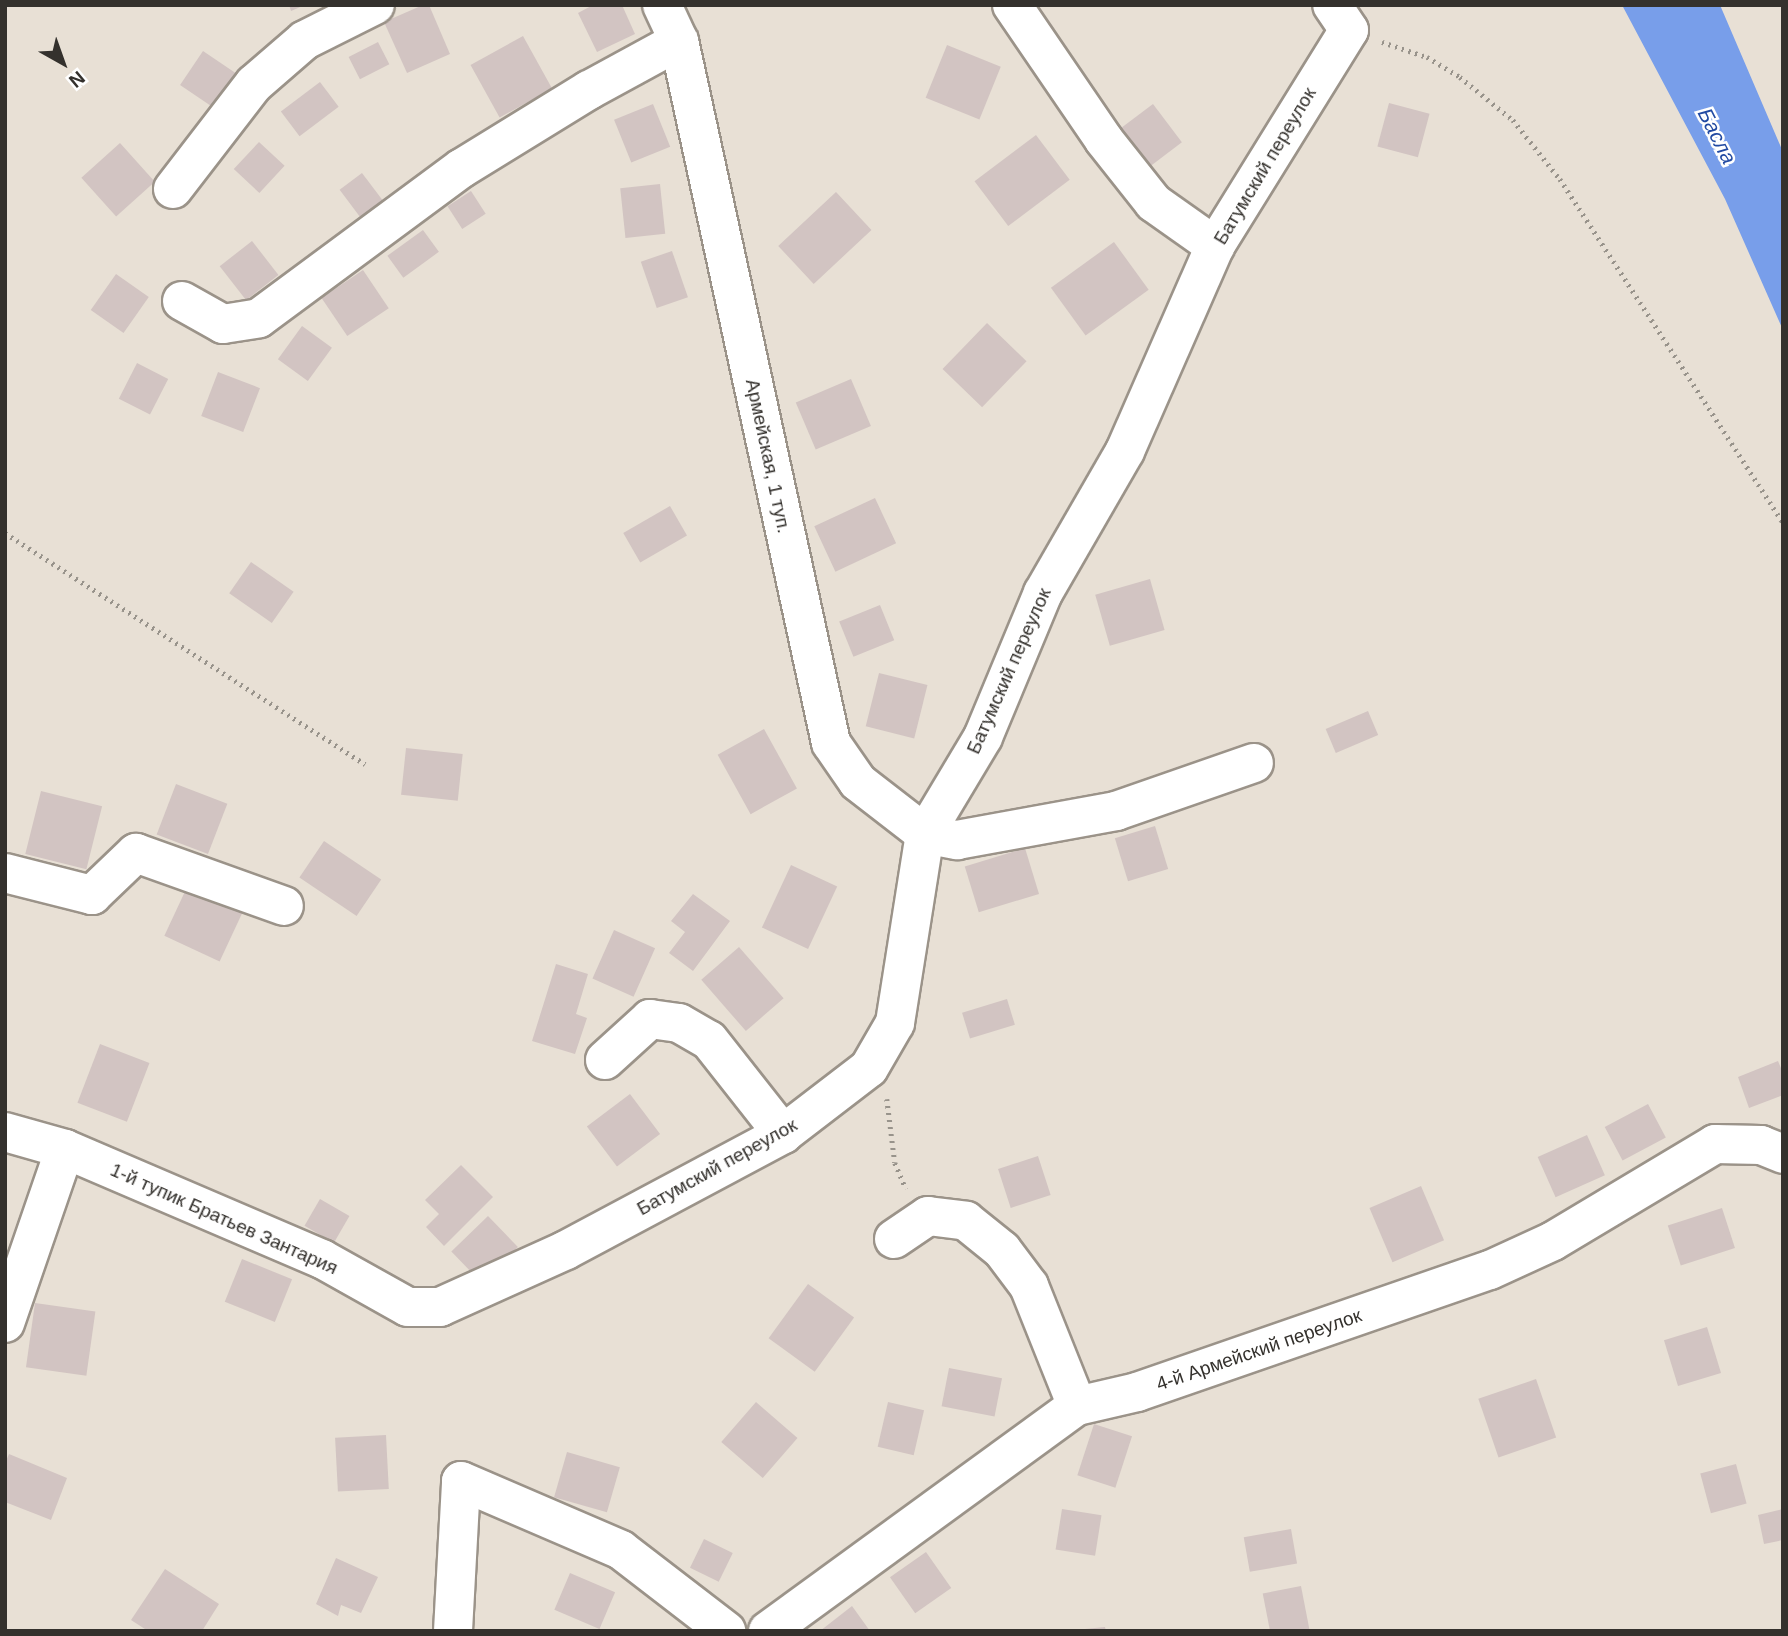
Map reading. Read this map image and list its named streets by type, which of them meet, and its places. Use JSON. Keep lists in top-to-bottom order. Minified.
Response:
{"streets":{"street":["Батумский переулок","Армейская, 1 туп.","1-й тупик Братьев Зантария","4-й Армейский переулок"]},"crossings":[["Батумский переулок","Армейская, 1 туп."],["Батумский переулок","1-й тупик Братьев Зантария"]],"water":["Басла"],"north":"bottom right"}
